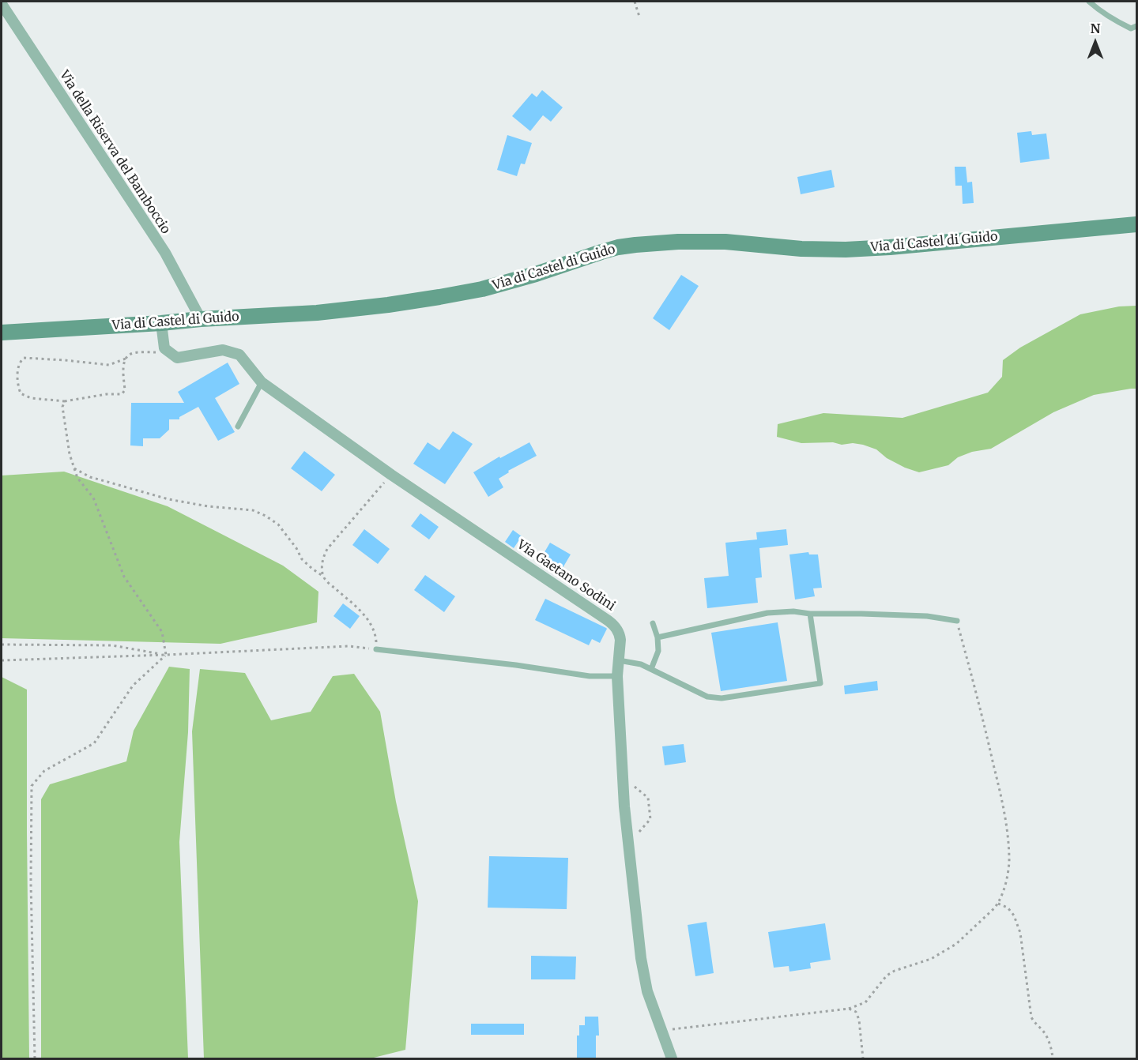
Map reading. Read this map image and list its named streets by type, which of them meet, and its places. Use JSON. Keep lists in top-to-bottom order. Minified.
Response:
{"streets":{"street":["Via della Riserva del Bamboccio","Via di Castel di Guido","Via Gaetano Sodini"]},"crossings":[["Via della Riserva del Bamboccio","Via di Castel di Guido"]],"north":"top"}
